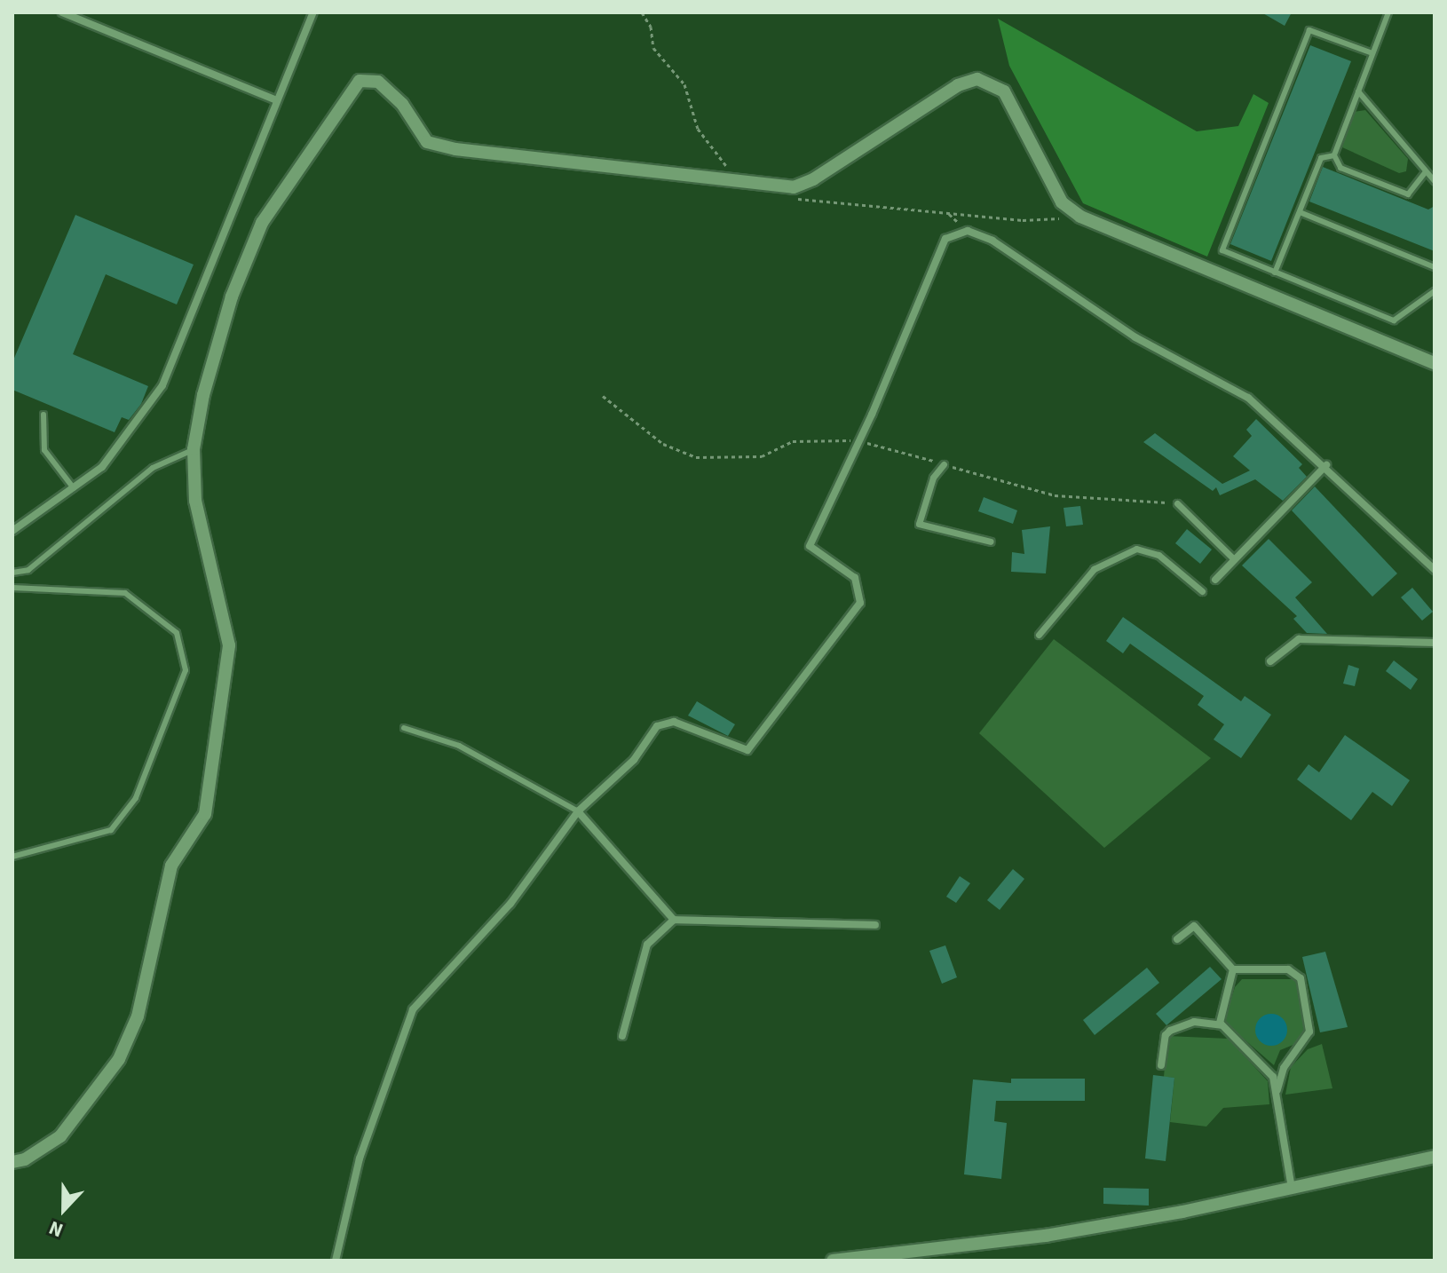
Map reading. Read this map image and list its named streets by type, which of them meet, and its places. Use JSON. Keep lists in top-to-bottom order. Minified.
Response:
{"north":"bottom"}
